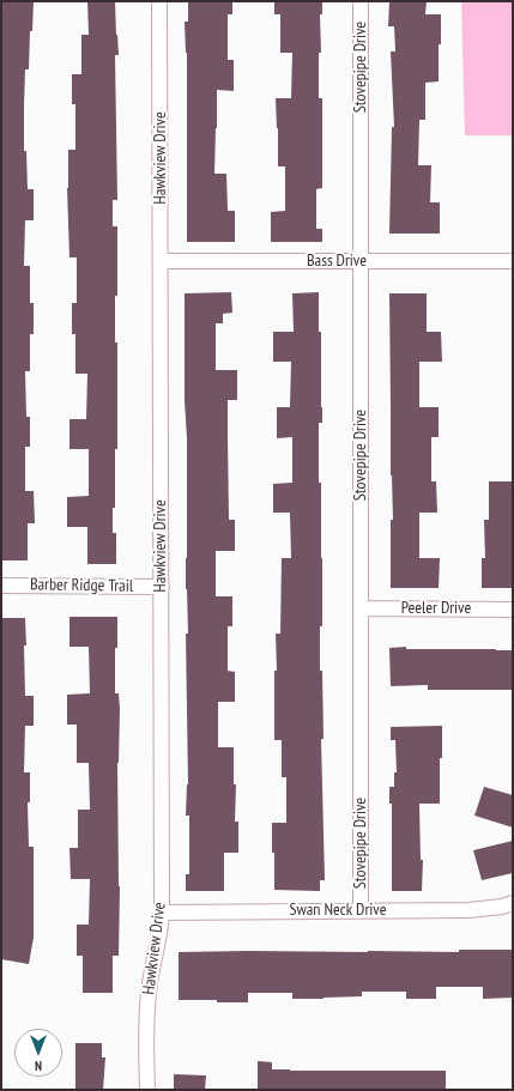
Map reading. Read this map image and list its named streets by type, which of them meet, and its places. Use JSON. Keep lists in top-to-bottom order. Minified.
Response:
{"streets":{"street":["Stovepipe Drive","Hawkview Drive","Bass Drive","Barber Ridge Trail","Peeler Drive","Swan Neck Drive"]},"crossings":[["Stovepipe Drive","Bass Drive"],["Stovepipe Drive","Peeler Drive"],["Stovepipe Drive","Swan Neck Drive"],["Hawkview Drive","Bass Drive"],["Hawkview Drive","Barber Ridge Trail"],["Hawkview Drive","Swan Neck Drive"]],"north":"bottom"}
